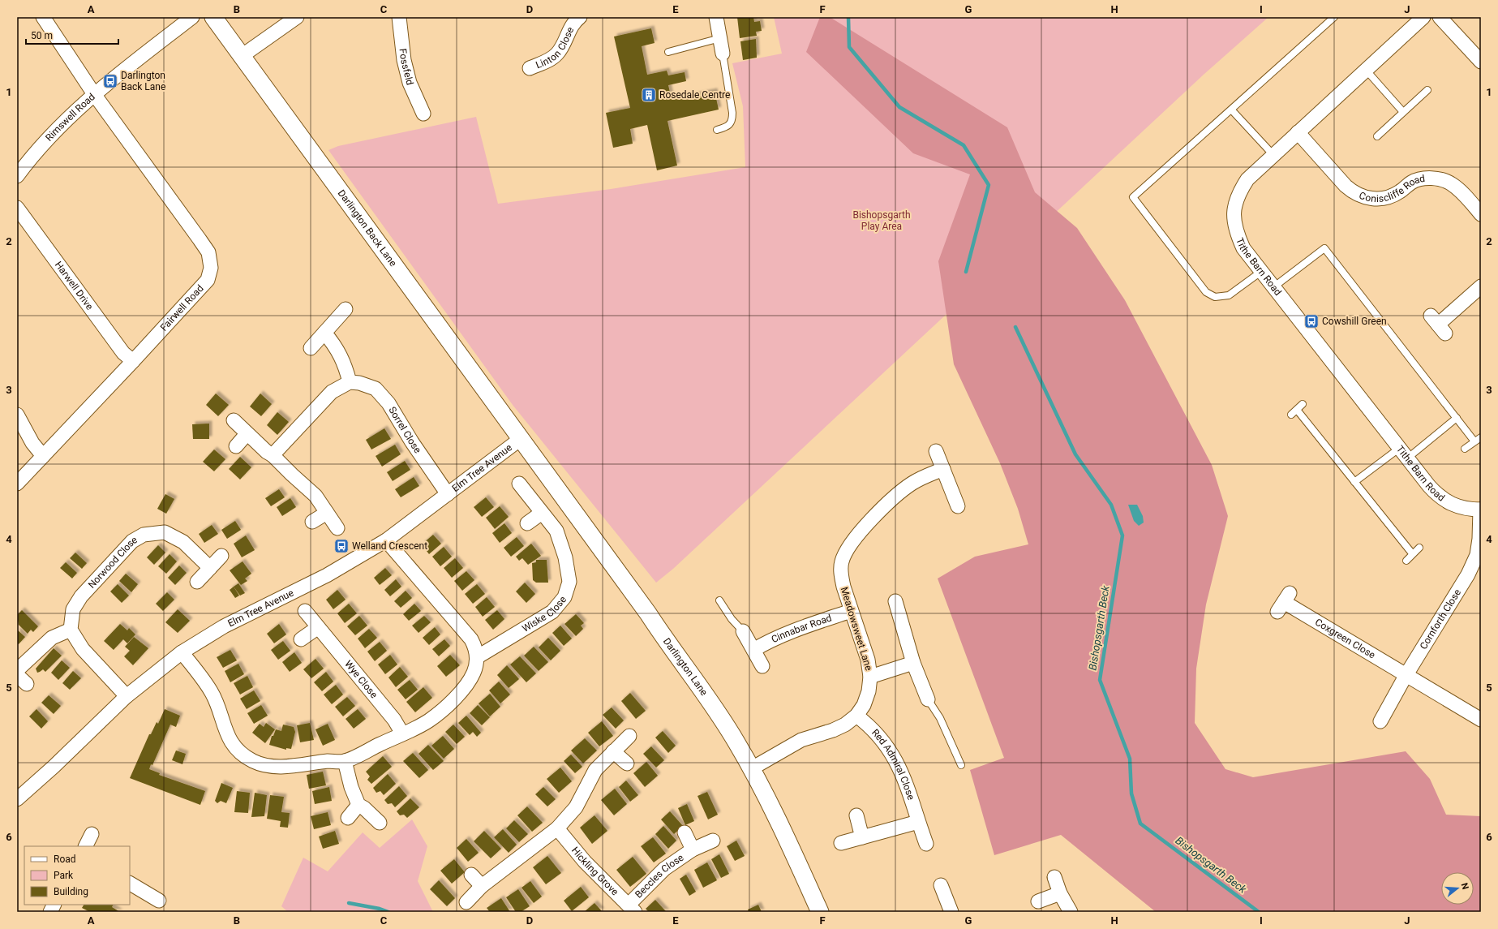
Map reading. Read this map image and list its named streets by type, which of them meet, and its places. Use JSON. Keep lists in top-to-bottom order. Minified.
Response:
{"streets":{"street":["Linton Close","Fossfeld","Rimswell Road","Coniscliffe Road","Darlington Back Lane","Tithe Barn Road","Harwell Drive","Fairwell Road","Sorrel Close","Elm Tree Avenue","Norwood Close","Wiske Close","Cornforth Close","Cinnabar Road","Meadowsweet Lane","Coxgreen Close","Darlington Lane","Wye Close","Red Admiral Close","Hickling Grove","Beccles Close"]},"crossings":[["Rimswell Road","Fairwell Road"],["Coniscliffe Road","Tithe Barn Road"],["Darlington Back Lane","Elm Tree Avenue"],["Darlington Back Lane","Darlington Lane"],["Tithe Barn Road","Cornforth Close"],["Harwell Drive","Fairwell Road"],["Sorrel Close","Elm Tree Avenue"],["Elm Tree Avenue","Darlington Lane"],["Cornforth Close","Coxgreen Close"],["Cinnabar Road","Meadowsweet Lane"],["Meadowsweet Lane","Darlington Lane"],["Meadowsweet Lane","Red Admiral Close"],["Hickling Grove","Beccles Close"]],"water":["Bishopsgarth Beck"],"parks":["Bishopsgarth Play Area"],"places":{"bus stop":["Darlington Back Lane","Cowshill Green","Welland Crescent"],"building":["Rosedale Centre"]},"legend":["Road","Park","Building"],"scale_bar":"50 m","north":"right","grid":{"columns":["A","B","C","D","E","F","G","H","I","J"],"rows":["1","2","3","4","5","6"]}}
